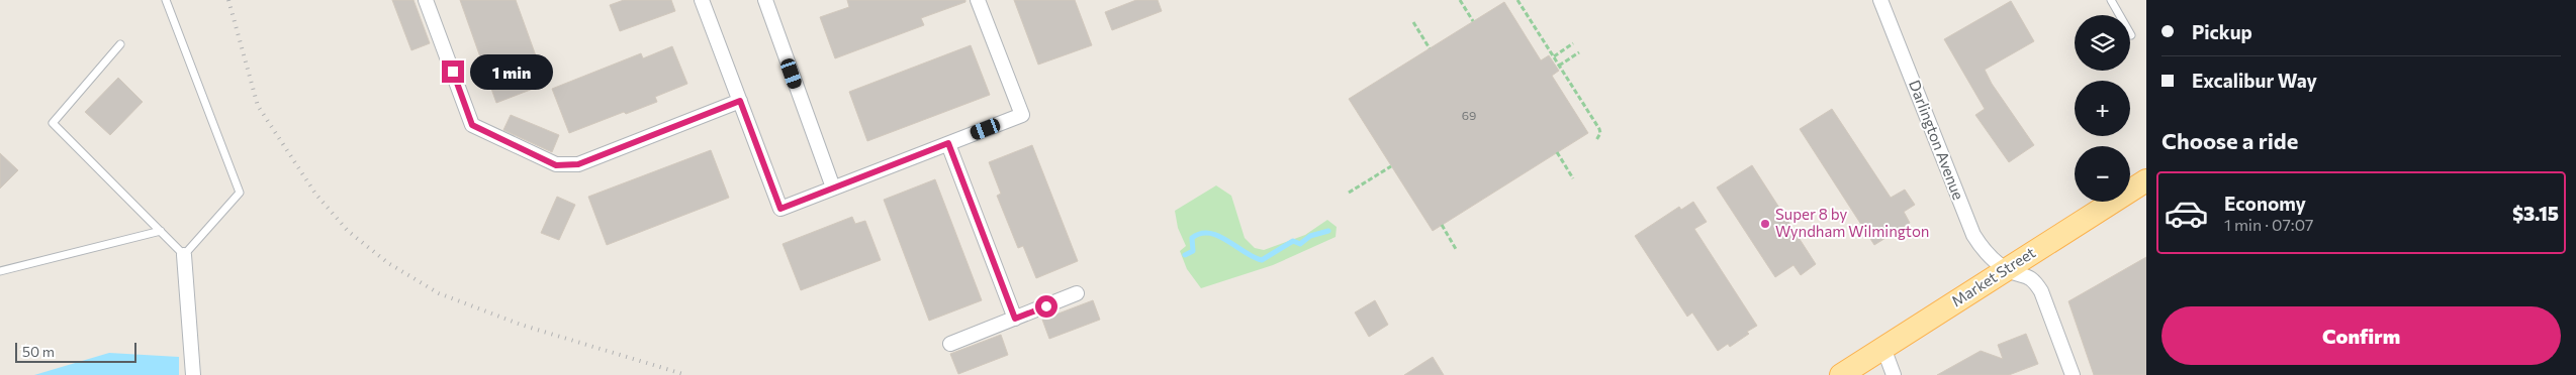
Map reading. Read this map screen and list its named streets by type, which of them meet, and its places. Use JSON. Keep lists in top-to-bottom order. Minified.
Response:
{"streets":{"main road":["Market Street"],"street":["Darlington Avenue"]},"crossings":[["Darlington Avenue","Market Street"]],"places":["Super 8 by Wyndham Wilmington"],"house_numbers":["69"],"scale_bar":"50 m","page":{"banner":["Pickup","Excalibur Way"],"map_buttons":["+","−"],"bubble":"1 min","heading":"Choose a ride","list":[{"name":"Economy","note":"1 min · 07:07","value":"$3.15"}],"buttons":"Confirm","scale":"50 m"}}
